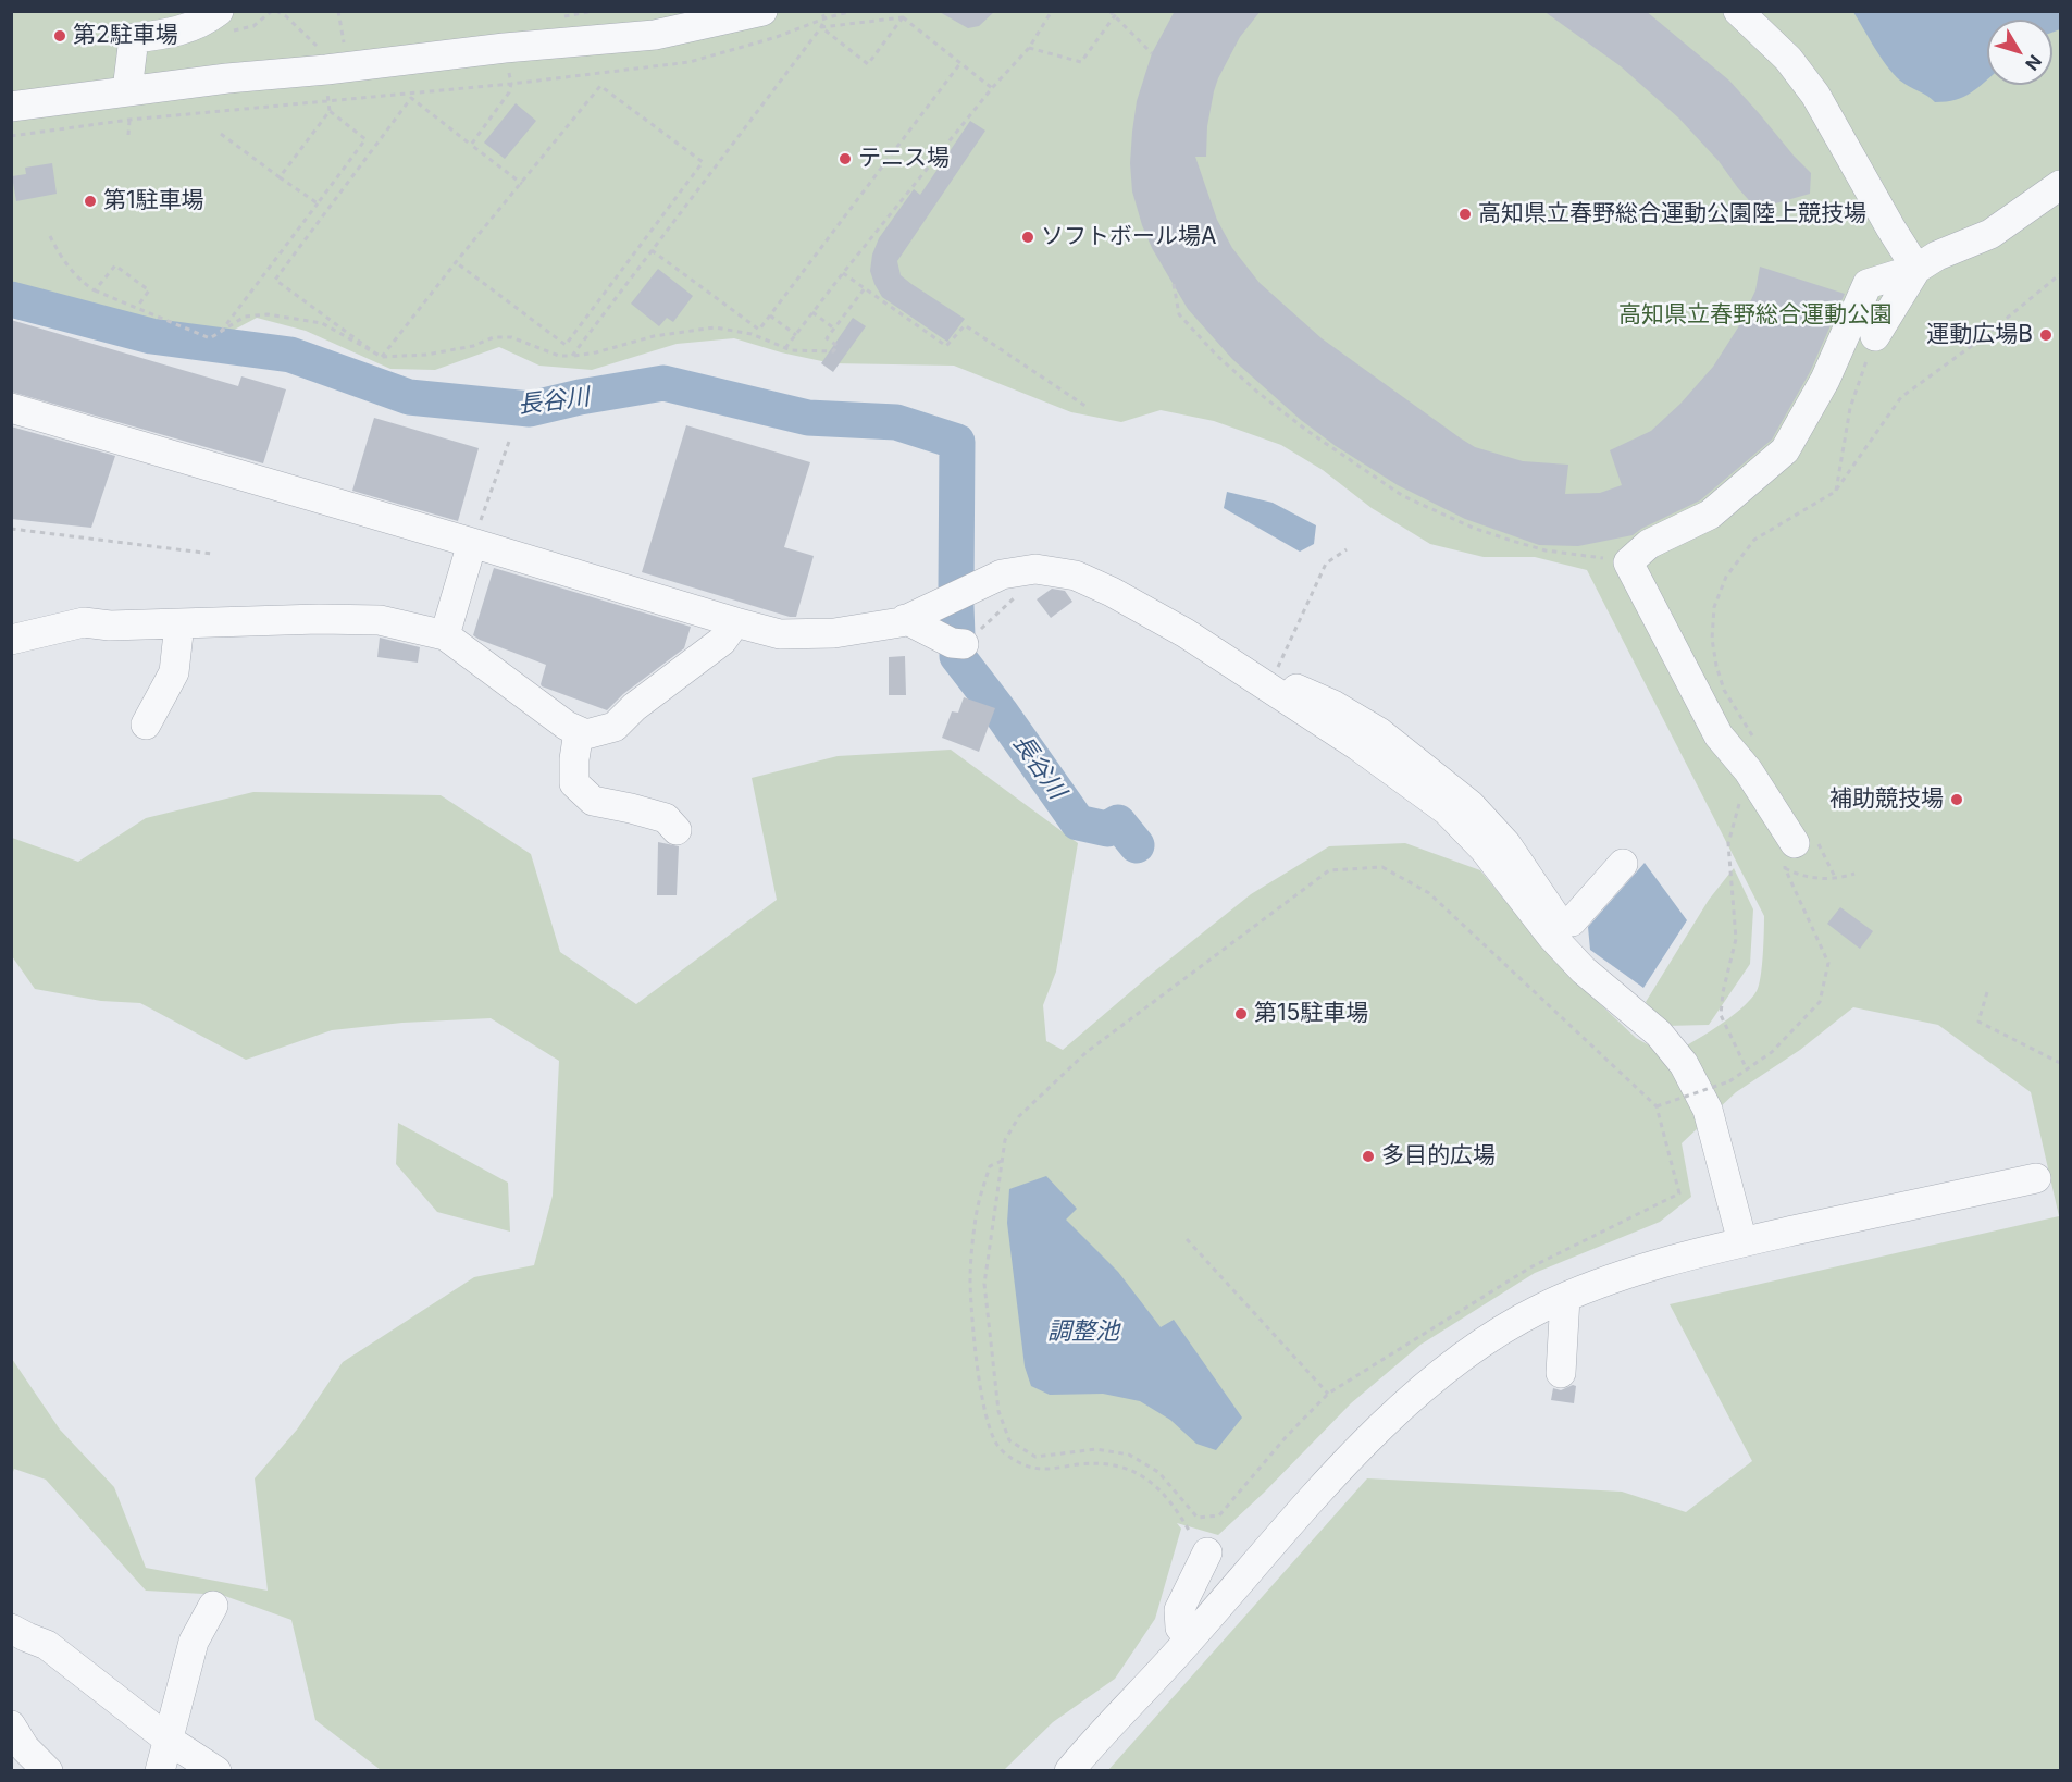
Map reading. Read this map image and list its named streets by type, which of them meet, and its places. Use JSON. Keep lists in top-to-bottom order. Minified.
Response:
{"water":["長谷川","調整池"],"parks":["高知県立春野総合運動公園"],"places":["第2駐車場","テニス場","第1駐車場","高知県立春野総合運動公園陸上競技場","ソフトボール場A","運動広場B","補助競技場","第15駐車場","多目的広場"],"north":"bottom right"}
